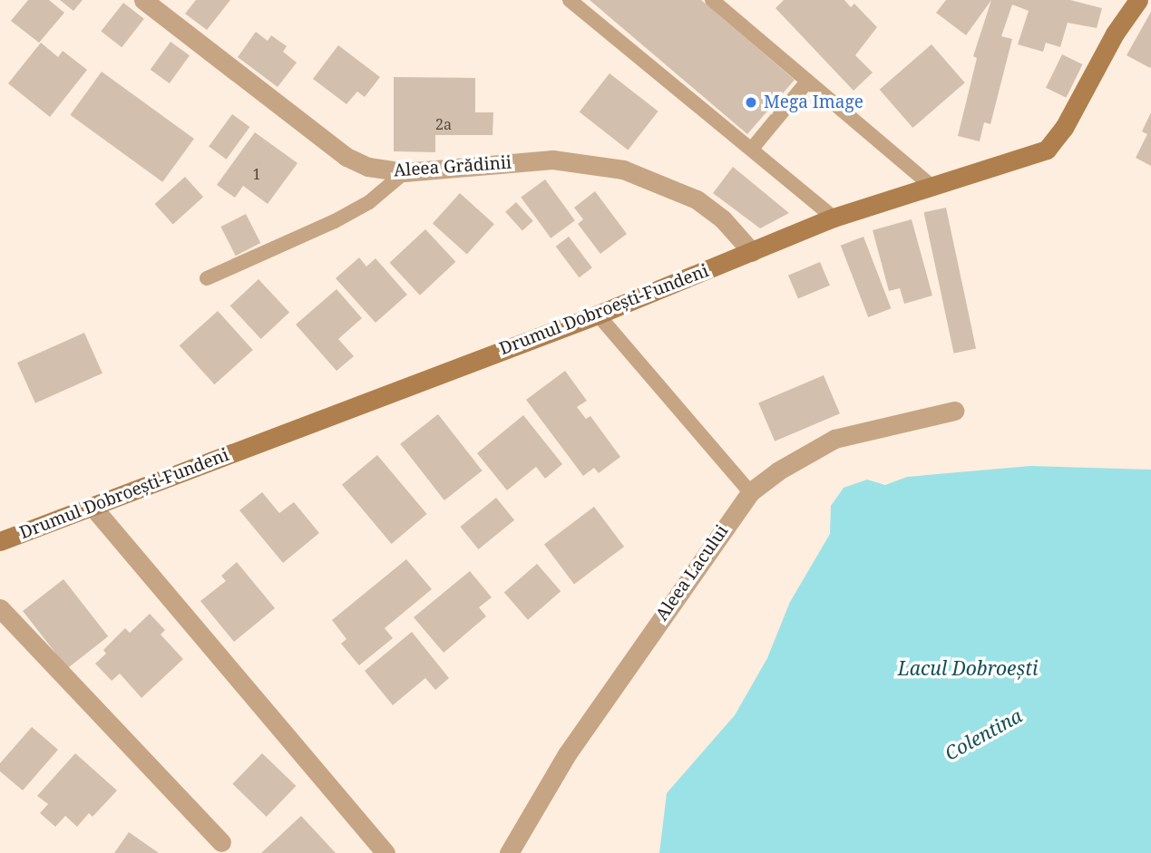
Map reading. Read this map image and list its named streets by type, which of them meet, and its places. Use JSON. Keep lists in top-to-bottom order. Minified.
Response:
{"streets":{"street":["Aleea Grădinii","Drumul Dobroești-Fundeni","Aleea Lacului"]},"crossings":[["Aleea Grădinii","Drumul Dobroești-Fundeni"]],"water":["Lacul Dobroești","Colentina"],"places":["Mega Image"],"house_numbers":["2a","1"]}
